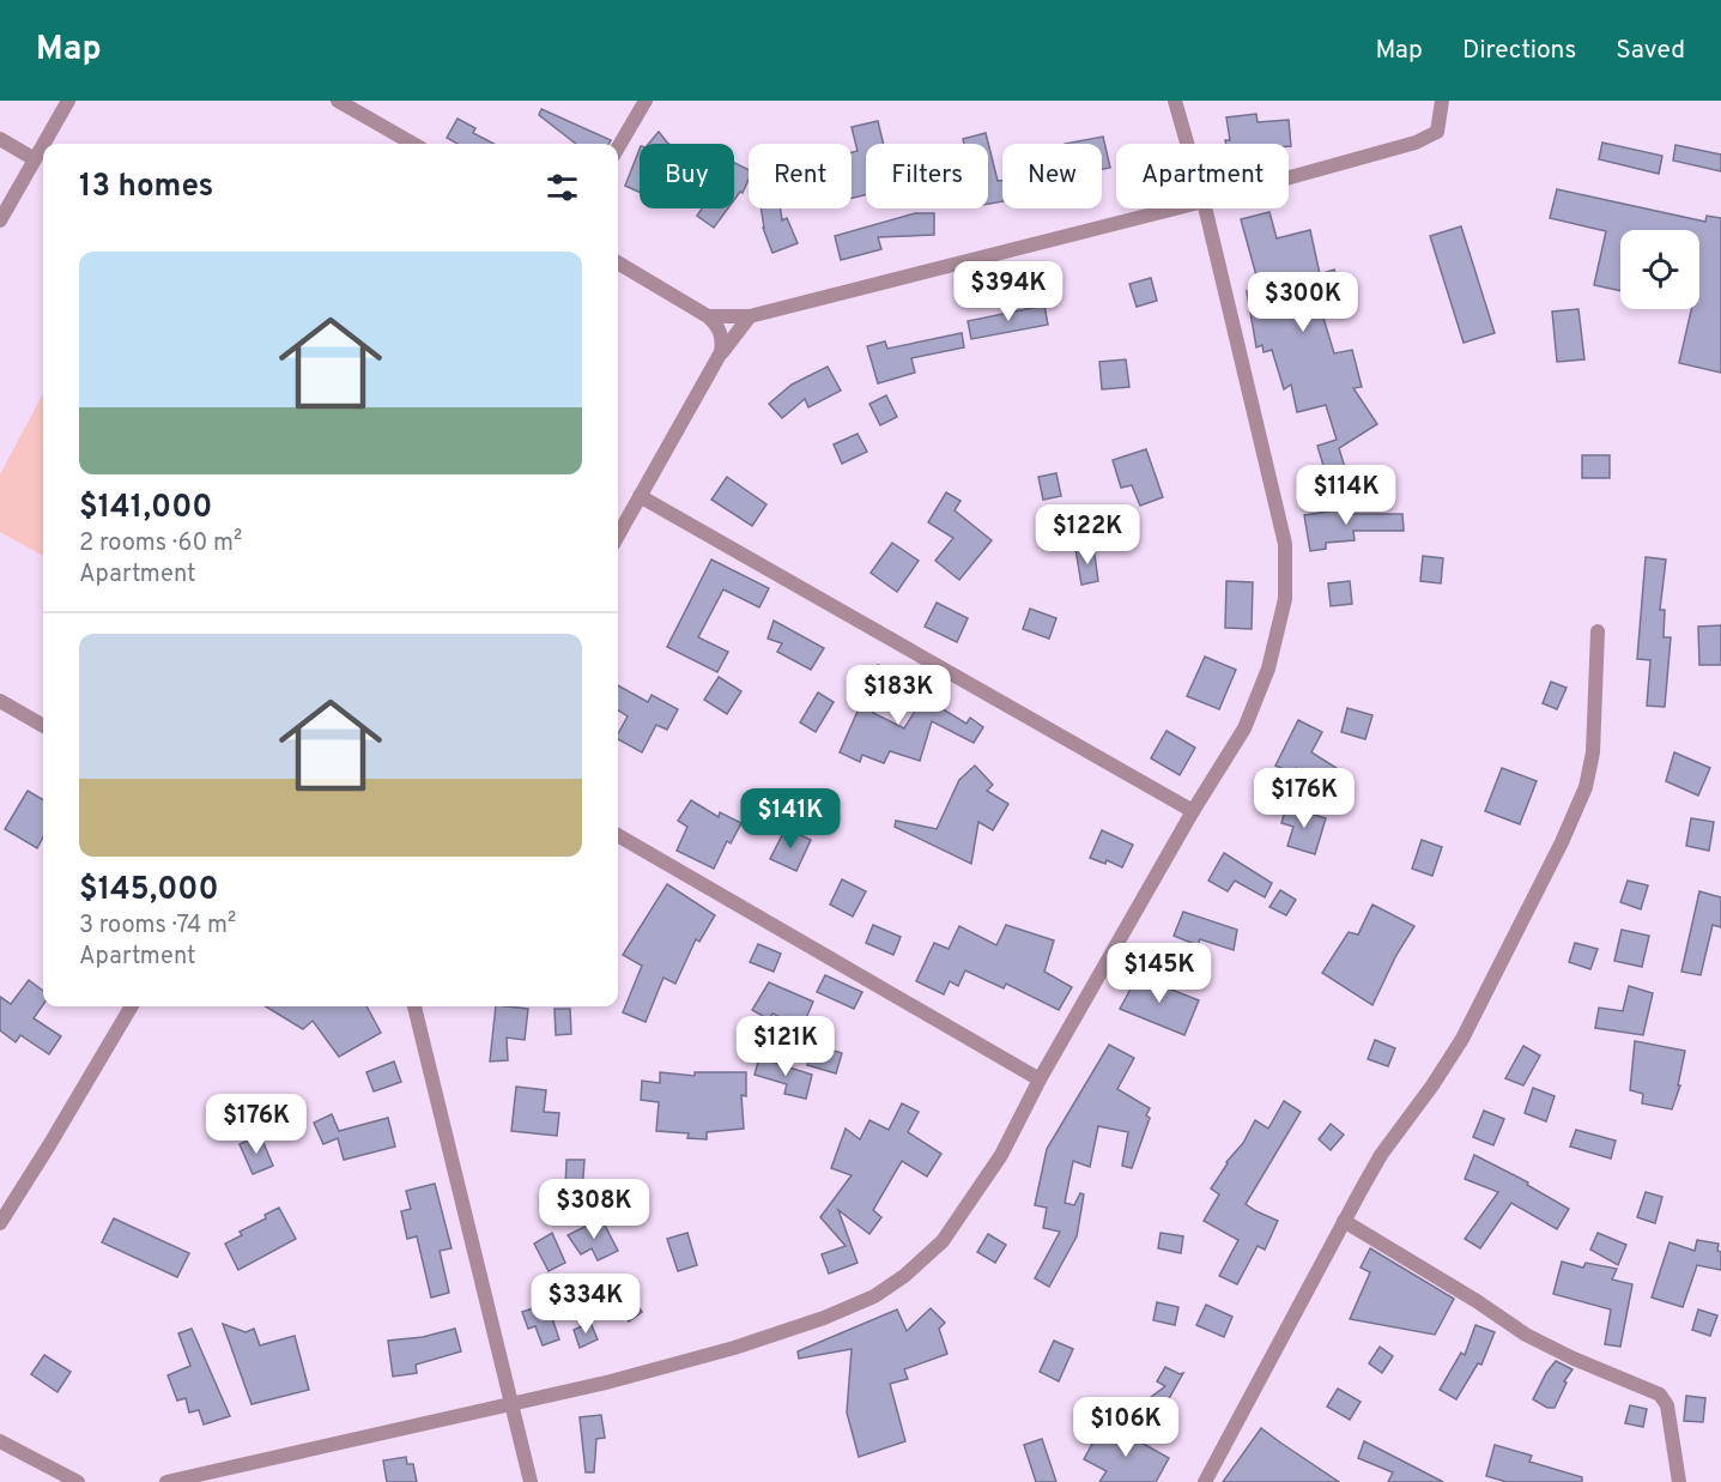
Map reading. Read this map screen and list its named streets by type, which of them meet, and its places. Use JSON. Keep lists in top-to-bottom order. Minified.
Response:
{"page":{"header":"Map","nav":["Map","Directions","Saved"],"chip":["Buy","Rent","Filters","New","Apartment"],"heading":"13 homes","list":[{"name":"$141,000","note":"2 rooms · 60 m² · Apartment"},{"name":"$145,000","note":"3 rooms · 74 m² · Apartment"}],"price":["$394K","$300K","$114K","$122K","$183K","$176K","$141K","$145K","$121K","$176K","$308K","$334K","$106K"]}}
